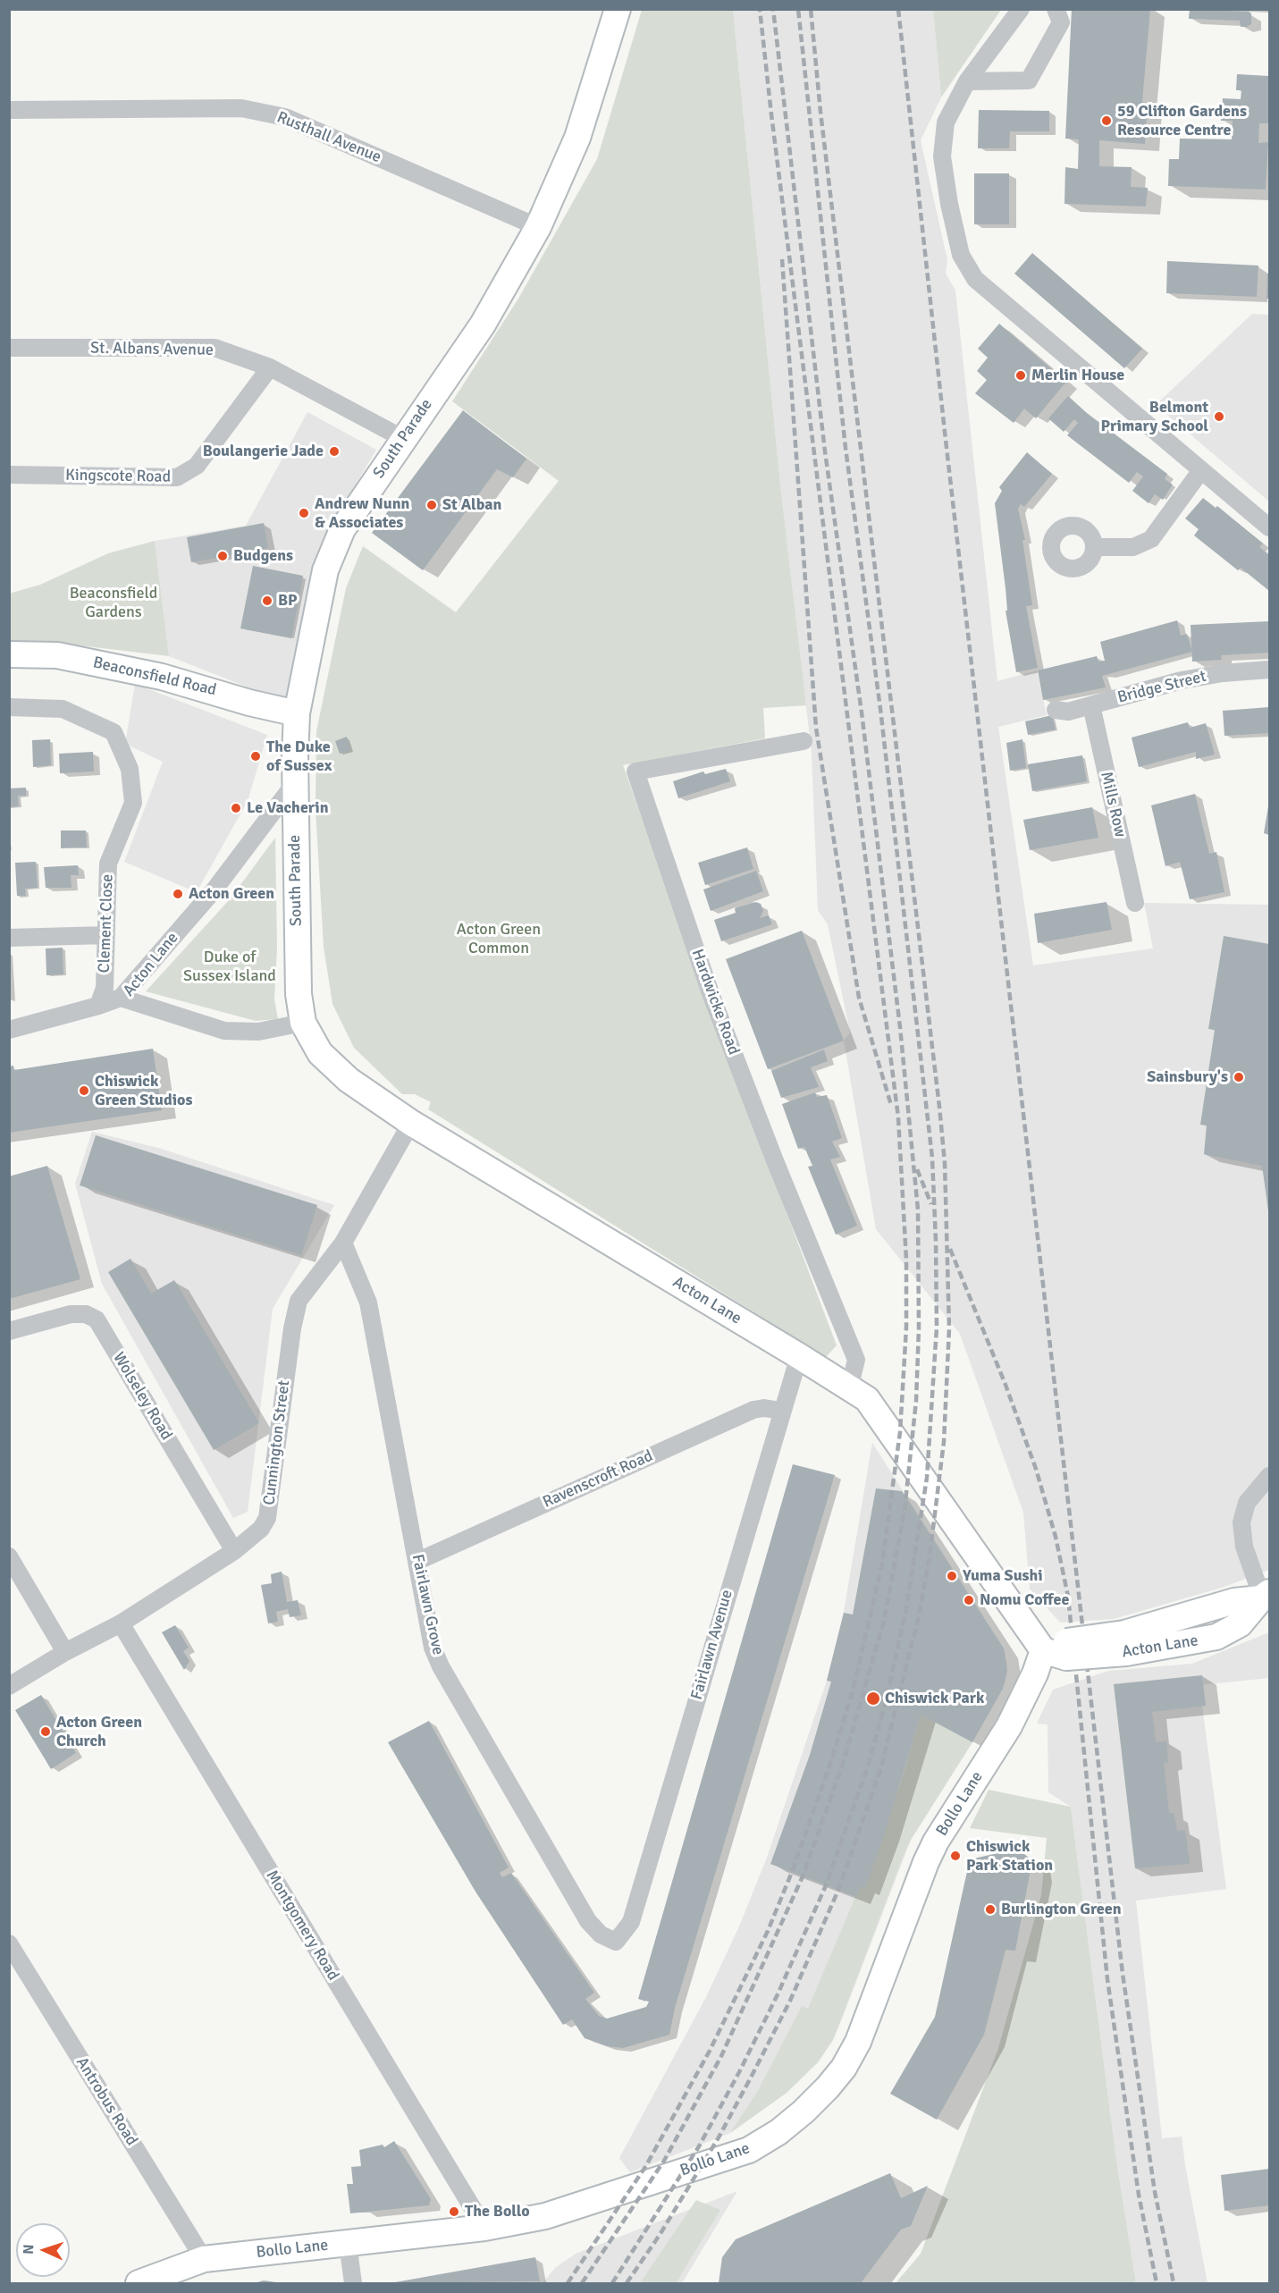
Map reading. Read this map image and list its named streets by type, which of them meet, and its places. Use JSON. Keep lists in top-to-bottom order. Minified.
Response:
{"streets":{"main road":["South Parade","Beaconsfield Road","Acton Lane","Bollo Lane"],"street":["Rusthall Avenue","St. Albans Avenue","Kingscote Road","Bridge Street","Mills Row","Clement Close","Hardwicke Road","Wolseley Road","Cunnington Street","Ravenscroft Road","Fairlawn Grove","Fairlawn Avenue","Montgomery Road","Antrobus Road"]},"crossings":[["Rusthall Avenue","South Parade"],["St. Albans Avenue","South Parade"],["St. Albans Avenue","Kingscote Road"],["South Parade","Beaconsfield Road"],["South Parade","Acton Lane"],["Bridge Street","Mills Row"],["Acton Lane","Hardwicke Road"],["Acton Lane","Cunnington Street"],["Acton Lane","Fairlawn Avenue"],["Acton Lane","Bollo Lane"],["Wolseley Road","Cunnington Street"],["Cunnington Street","Fairlawn Grove"],["Cunnington Street","Montgomery Road"],["Ravenscroft Road","Fairlawn Grove"],["Ravenscroft Road","Fairlawn Avenue"],["Fairlawn Grove","Fairlawn Avenue"],["Bollo Lane","Montgomery Road"],["Bollo Lane","Antrobus Road"]],"parks":["Beaconsfield Gardens","Acton Green Common","Duke of Sussex Island"],"places":["59 Clifton Gardens Resource Centre","Merlin House","Belmont Primary School","Boulangerie Jade","St Alban","Andrew Nunn & Associates","Budgens","BP","The Duke of Sussex","Le Vacherin","Acton Green","Sainsbury's","Chiswick Green Studios","Yuma Sushi","Nomu Coffee","Chiswick Park","Acton Green Church","Chiswick Park Station","Burlington Green","The Bollo"],"north":"left"}
